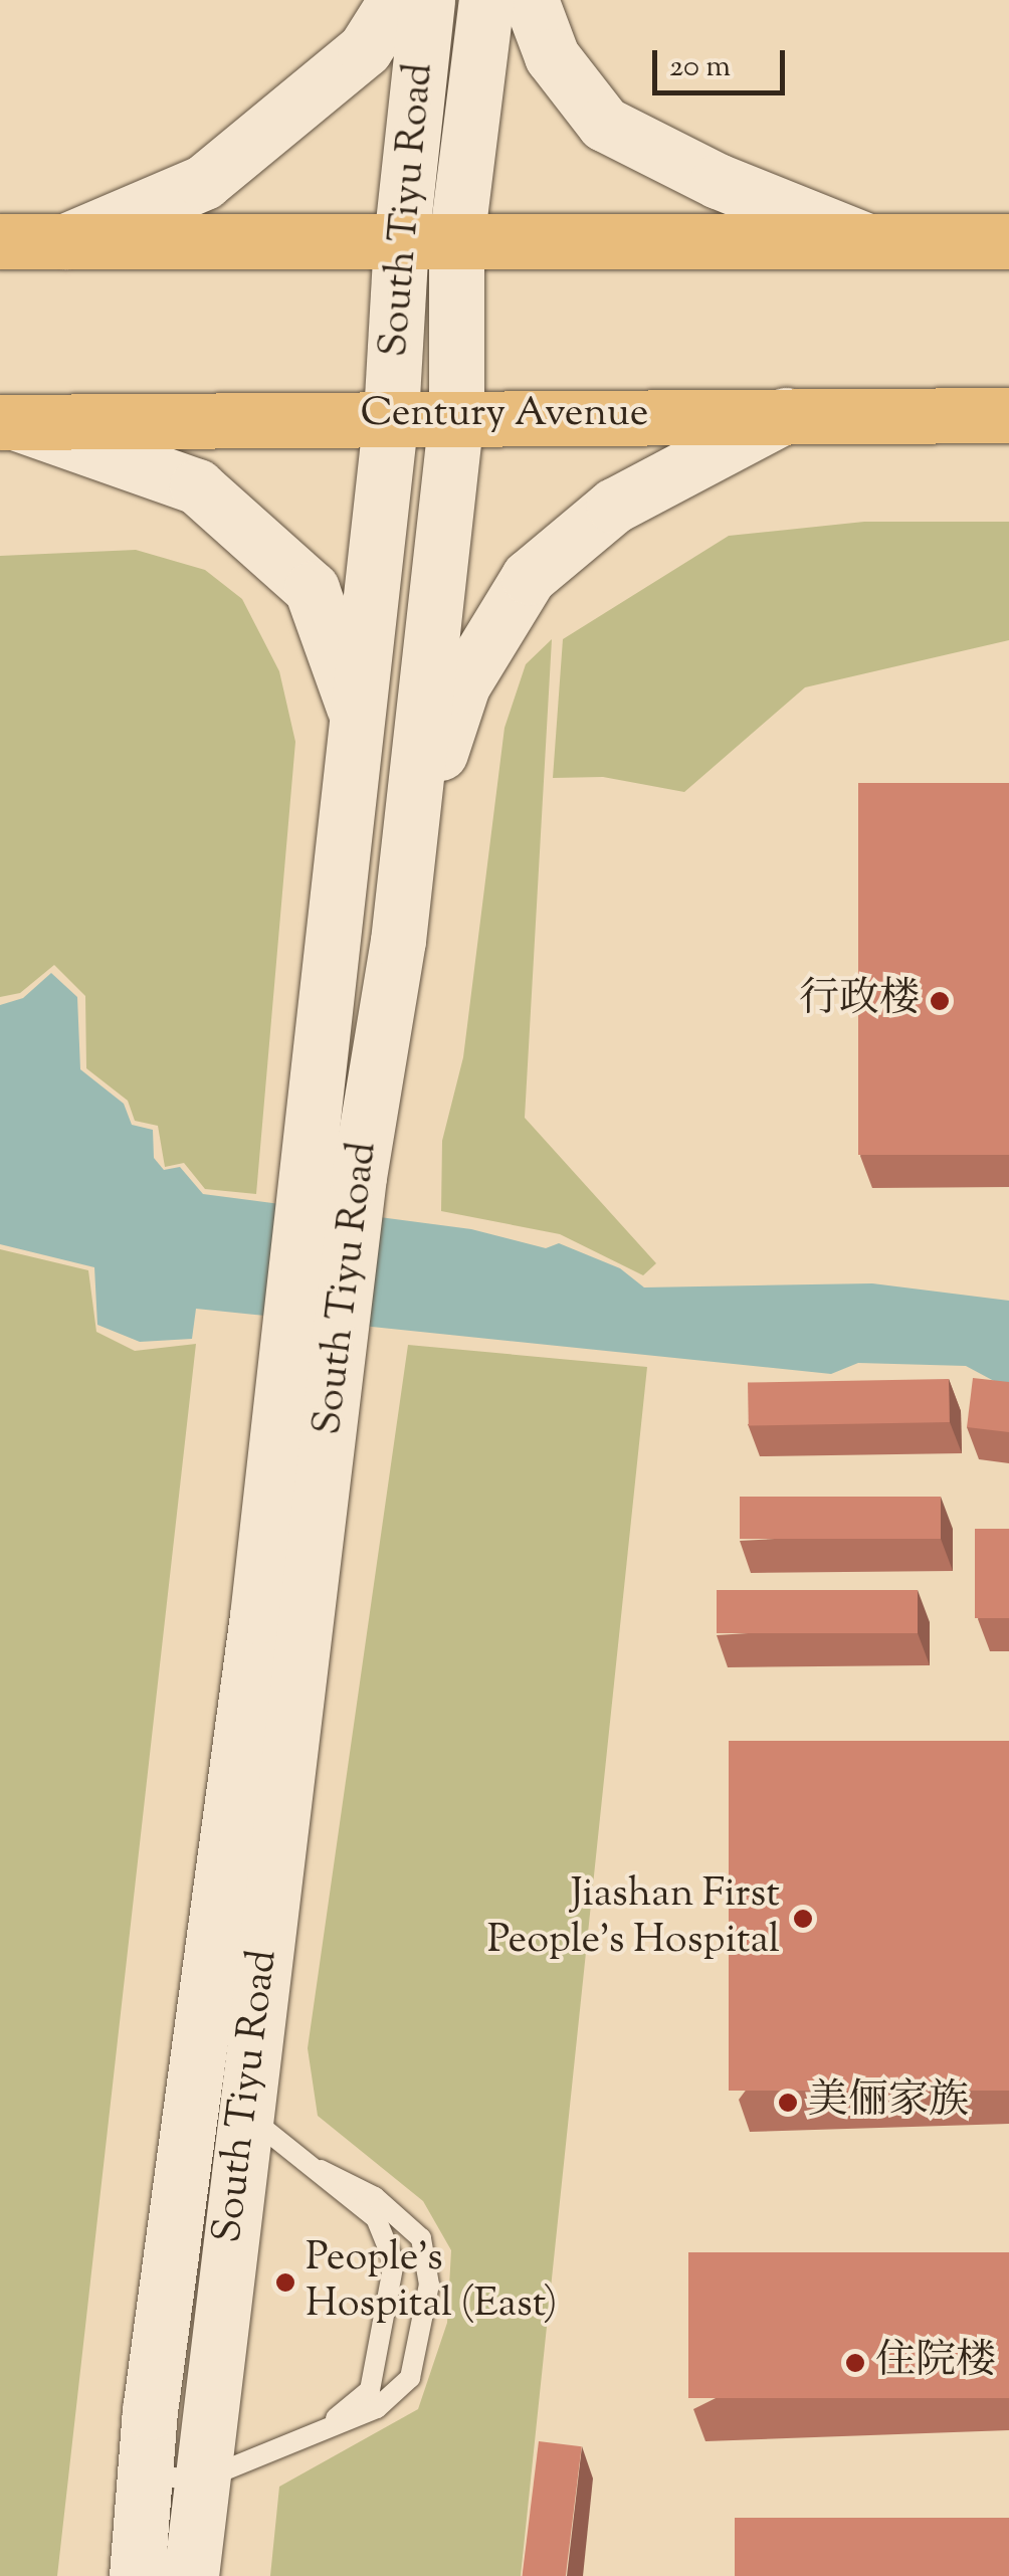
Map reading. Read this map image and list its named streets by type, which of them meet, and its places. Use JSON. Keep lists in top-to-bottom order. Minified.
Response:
{"streets":{"main road":["South Tiyu Road","Century Avenue"]},"crossings":[["South Tiyu Road","Century Avenue"]],"places":["行政楼","Jiashan First People's Hospital","美俪家族","People's Hospital (East)","住院楼"],"scale_bar":"20 m"}
